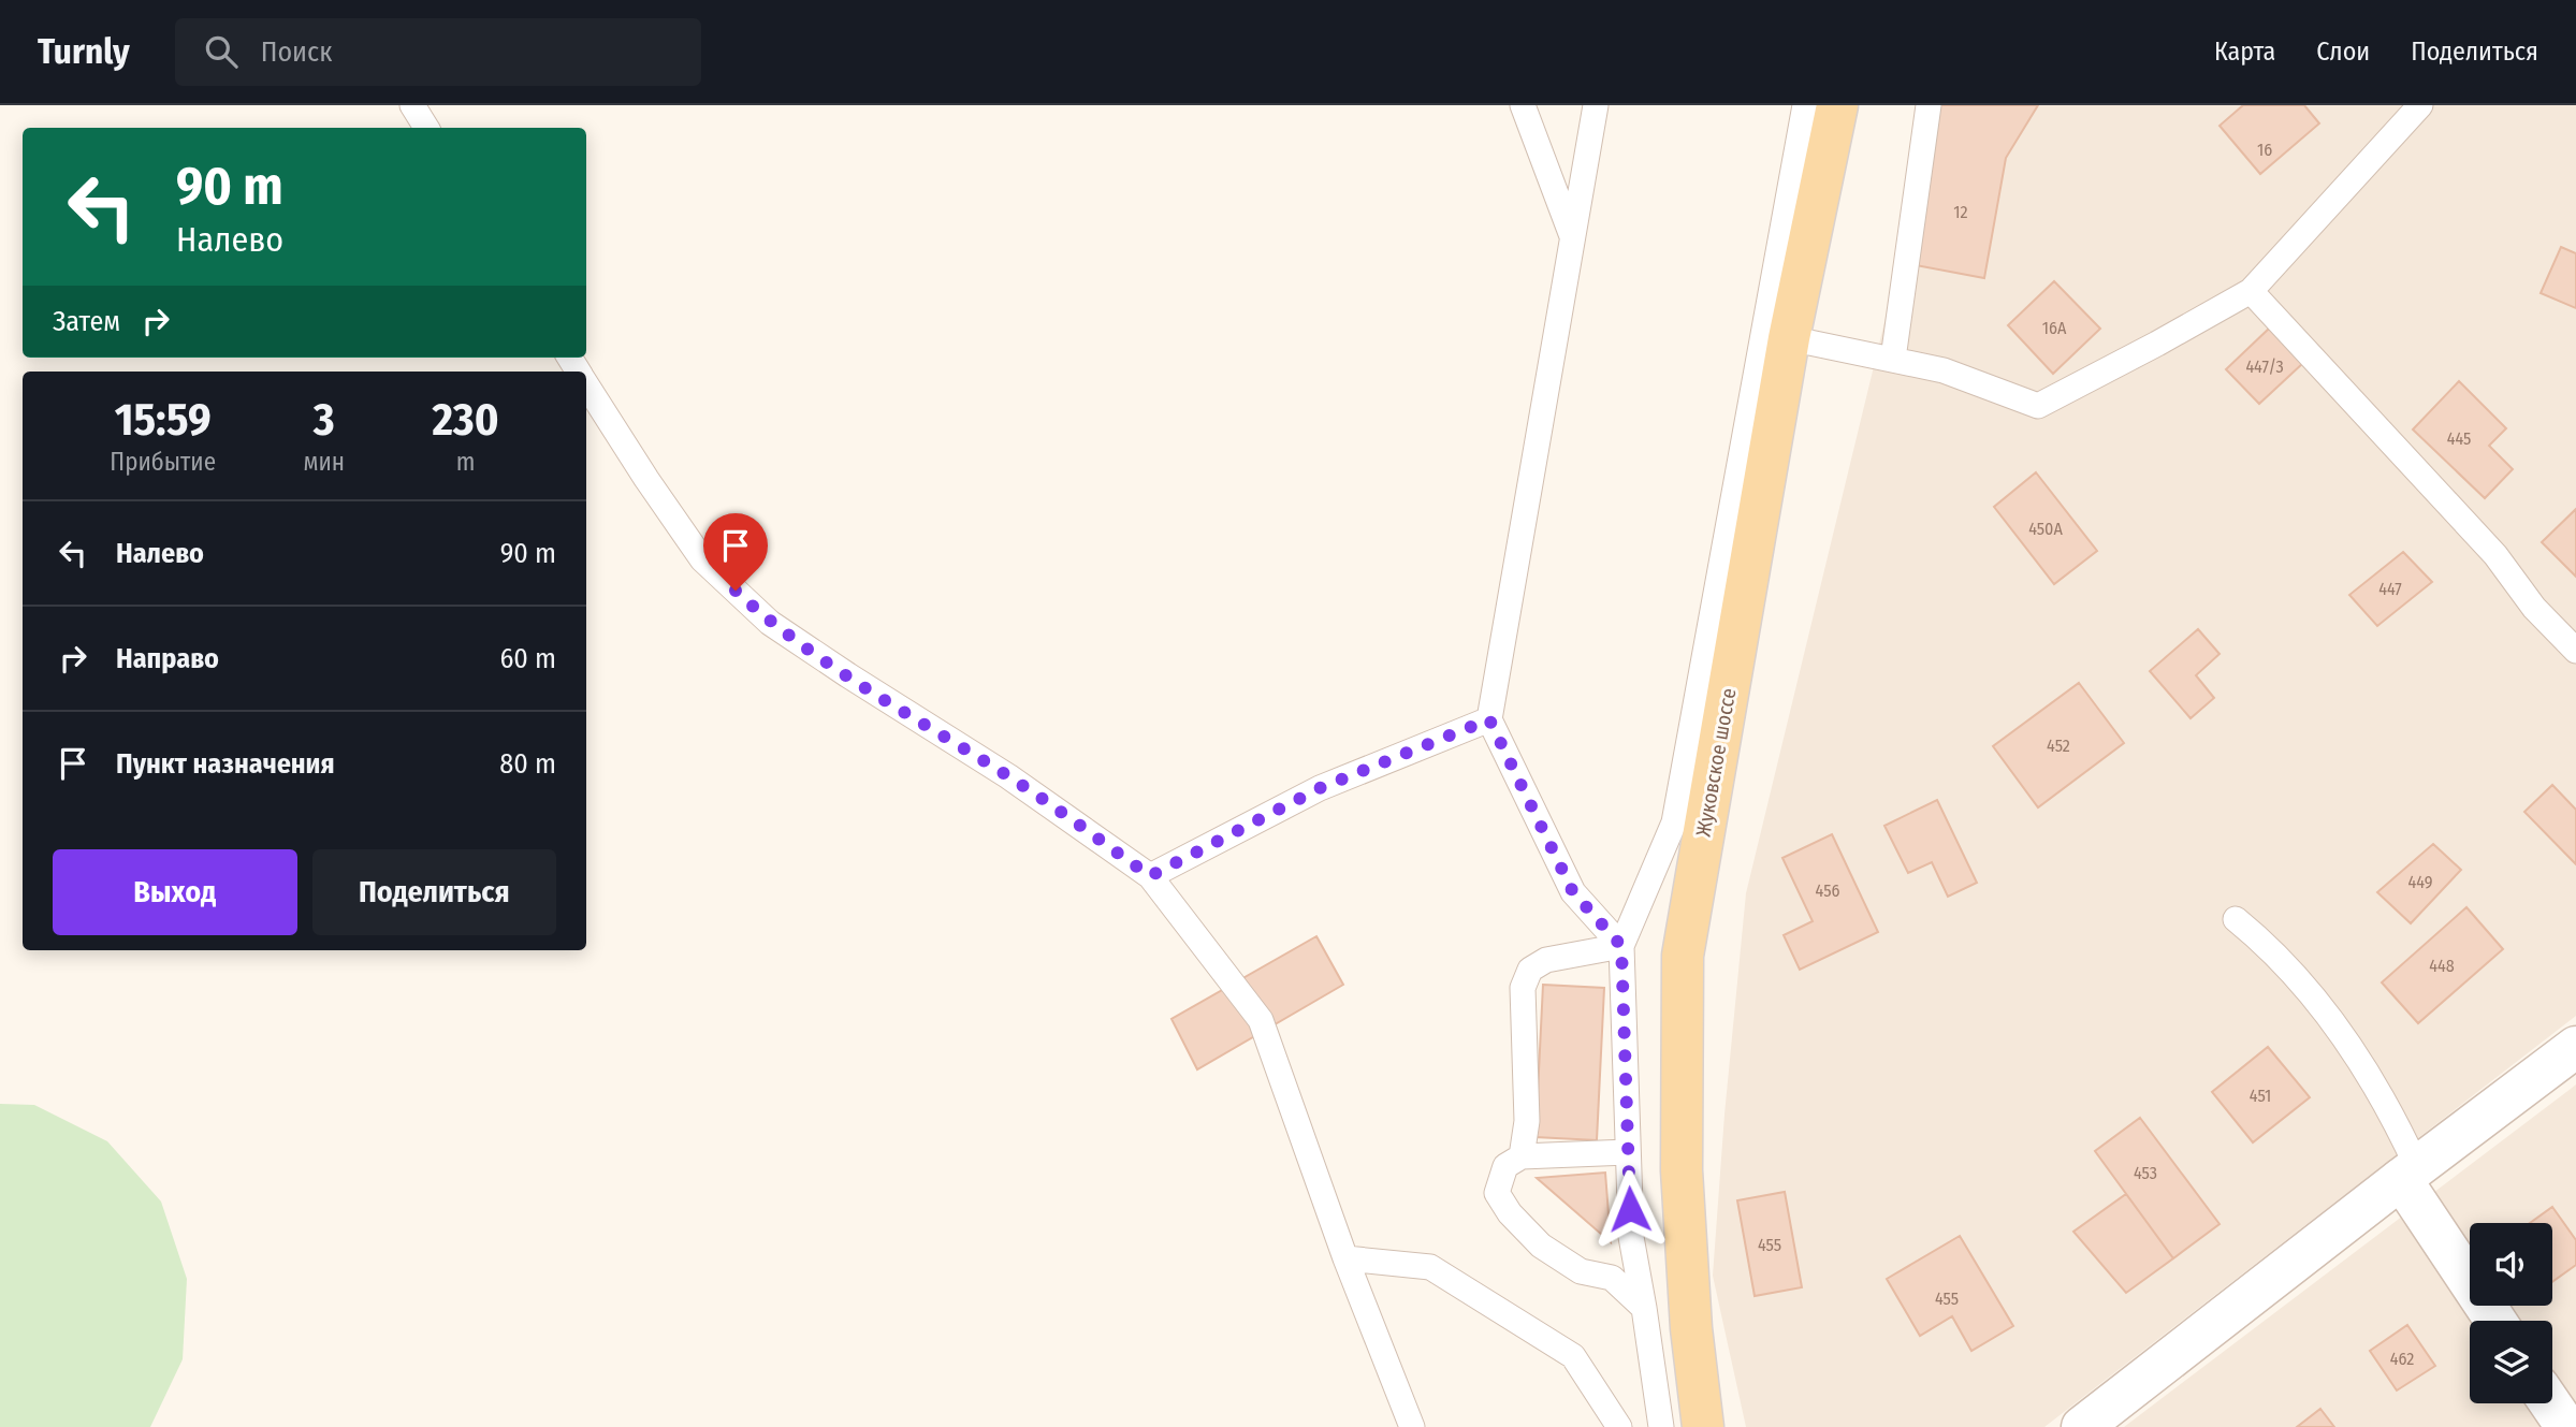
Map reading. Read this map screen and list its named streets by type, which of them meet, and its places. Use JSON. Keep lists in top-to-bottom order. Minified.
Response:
{"streets":{"main road":["Жуковское шоссе"]},"house_numbers":["16","12","16А","447/3","445","450А","447","452","449","456","448","451","453","455","455","462"],"page":{"header":"Turnly","search":"Поиск","nav":["Карта","Слои","Поделиться"],"turn":["90 m","Налево"],"then":"Затем","eta":["15:59","Прибытие","3","мин","230","m"],"list":[{"name":"Налево","value":"90 m"},{"name":"Направо","value":"60 m"},{"name":"Пункт назначения","value":"80 m"}],"buttons":["Выход","Поделиться"]}}
